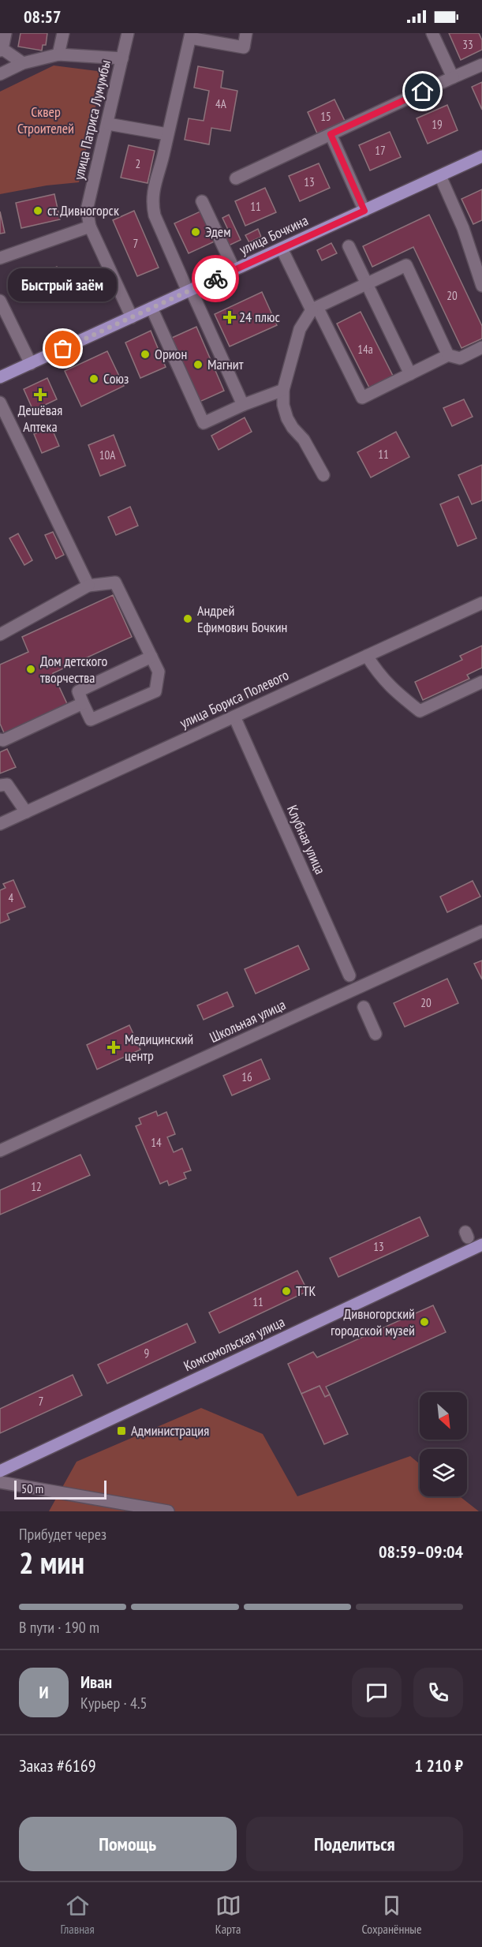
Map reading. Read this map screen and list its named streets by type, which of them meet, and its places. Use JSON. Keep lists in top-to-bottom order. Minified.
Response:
{"streets":{"main road":["улица Бочкина","Комсомольская улица"],"street":["улица Патриса Лумумбы","улица Бориса Полевого","Клубная улица","Школьная улица"]},"crossings":[["улица Патриса Лумумбы","улица Бочкина"],["улица Бориса Полевого","Клубная улица"]],"parks":["Сквер Строителей"],"places":{"other":["ст. Дивногорск","Эдем","Быстрый заём","Орион","Магнит","Союз","Андрей Ефимович Бочкин","Дом детского творчества","ТТК","Дивногорский городской музей"],"health":["24 плюс","Дешёвая Аптека","Медицинский центр"],"transit":["Администрация"]},"house_numbers":["33","4А","15","19","17","2","13","11","7","20","14а","11","10А","4","20","16","14","12","13","11","9","7"],"scale_bar":"50 m","north":"bottom right","page":{"status":"08:57","bubble":"Быстрый заём","scale":"50 m","heading":["2 мин","Прибудет через","08:59–09:04"],"panel":["Иван","Курьер · 4.5","Заказ #6169","1 210 ₽"],"bar":"В пути · 190 m","round":"И","buttons":["Помощь","Поделиться"],"tabs":["Главная","Карта","Сохранённые"]}}
